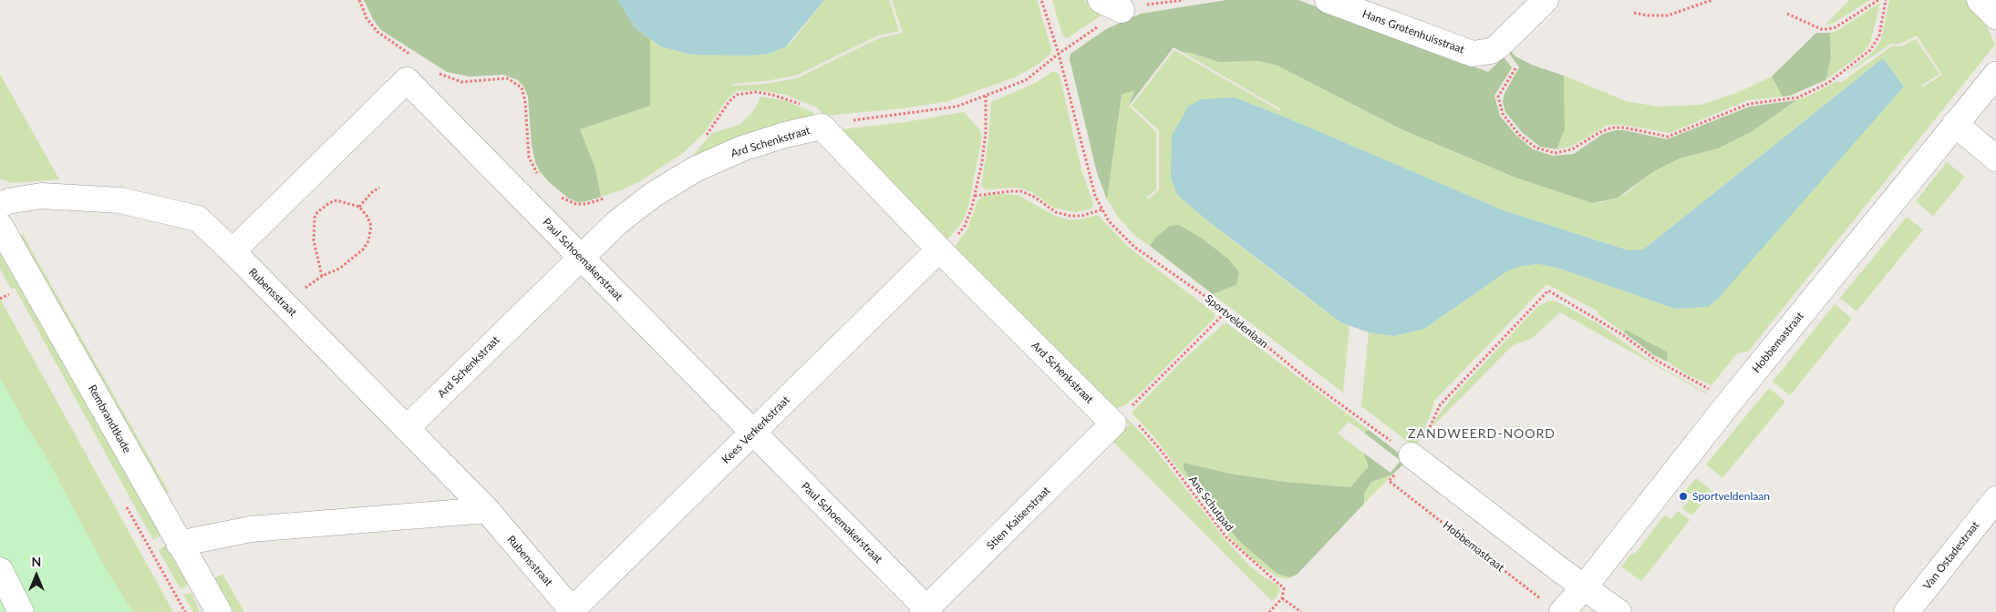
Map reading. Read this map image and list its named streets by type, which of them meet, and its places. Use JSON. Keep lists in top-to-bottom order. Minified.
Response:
{"streets":{"street":["Hans Grotenhuisstraat","Ard Schenkstraat","Paul Schoemakerstraat","Rubensstraat","Hobbemastraat","Rembrandtkade","Kees Verkerkstraat","Stien Kaiserstraat","Van Ostadestraat"],"path":["Sportveldenlaan","Ans Schutpad"]},"crossings":[["Ard Schenkstraat","Paul Schoemakerstraat"],["Ard Schenkstraat","Rubensstraat"],["Ard Schenkstraat","Kees Verkerkstraat"],["Ard Schenkstraat","Ans Schutpad"],["Ard Schenkstraat","Stien Kaiserstraat"],["Paul Schoemakerstraat","Rubensstraat"],["Paul Schoemakerstraat","Kees Verkerkstraat"],["Paul Schoemakerstraat","Stien Kaiserstraat"],["Rubensstraat","Kees Verkerkstraat"],["Sportveldenlaan","Hobbemastraat"],["Ans Schutpad","Stien Kaiserstraat"]],"districts":["ZANDWEERD-NOORD"],"places":["Sportveldenlaan"],"north":"top"}
